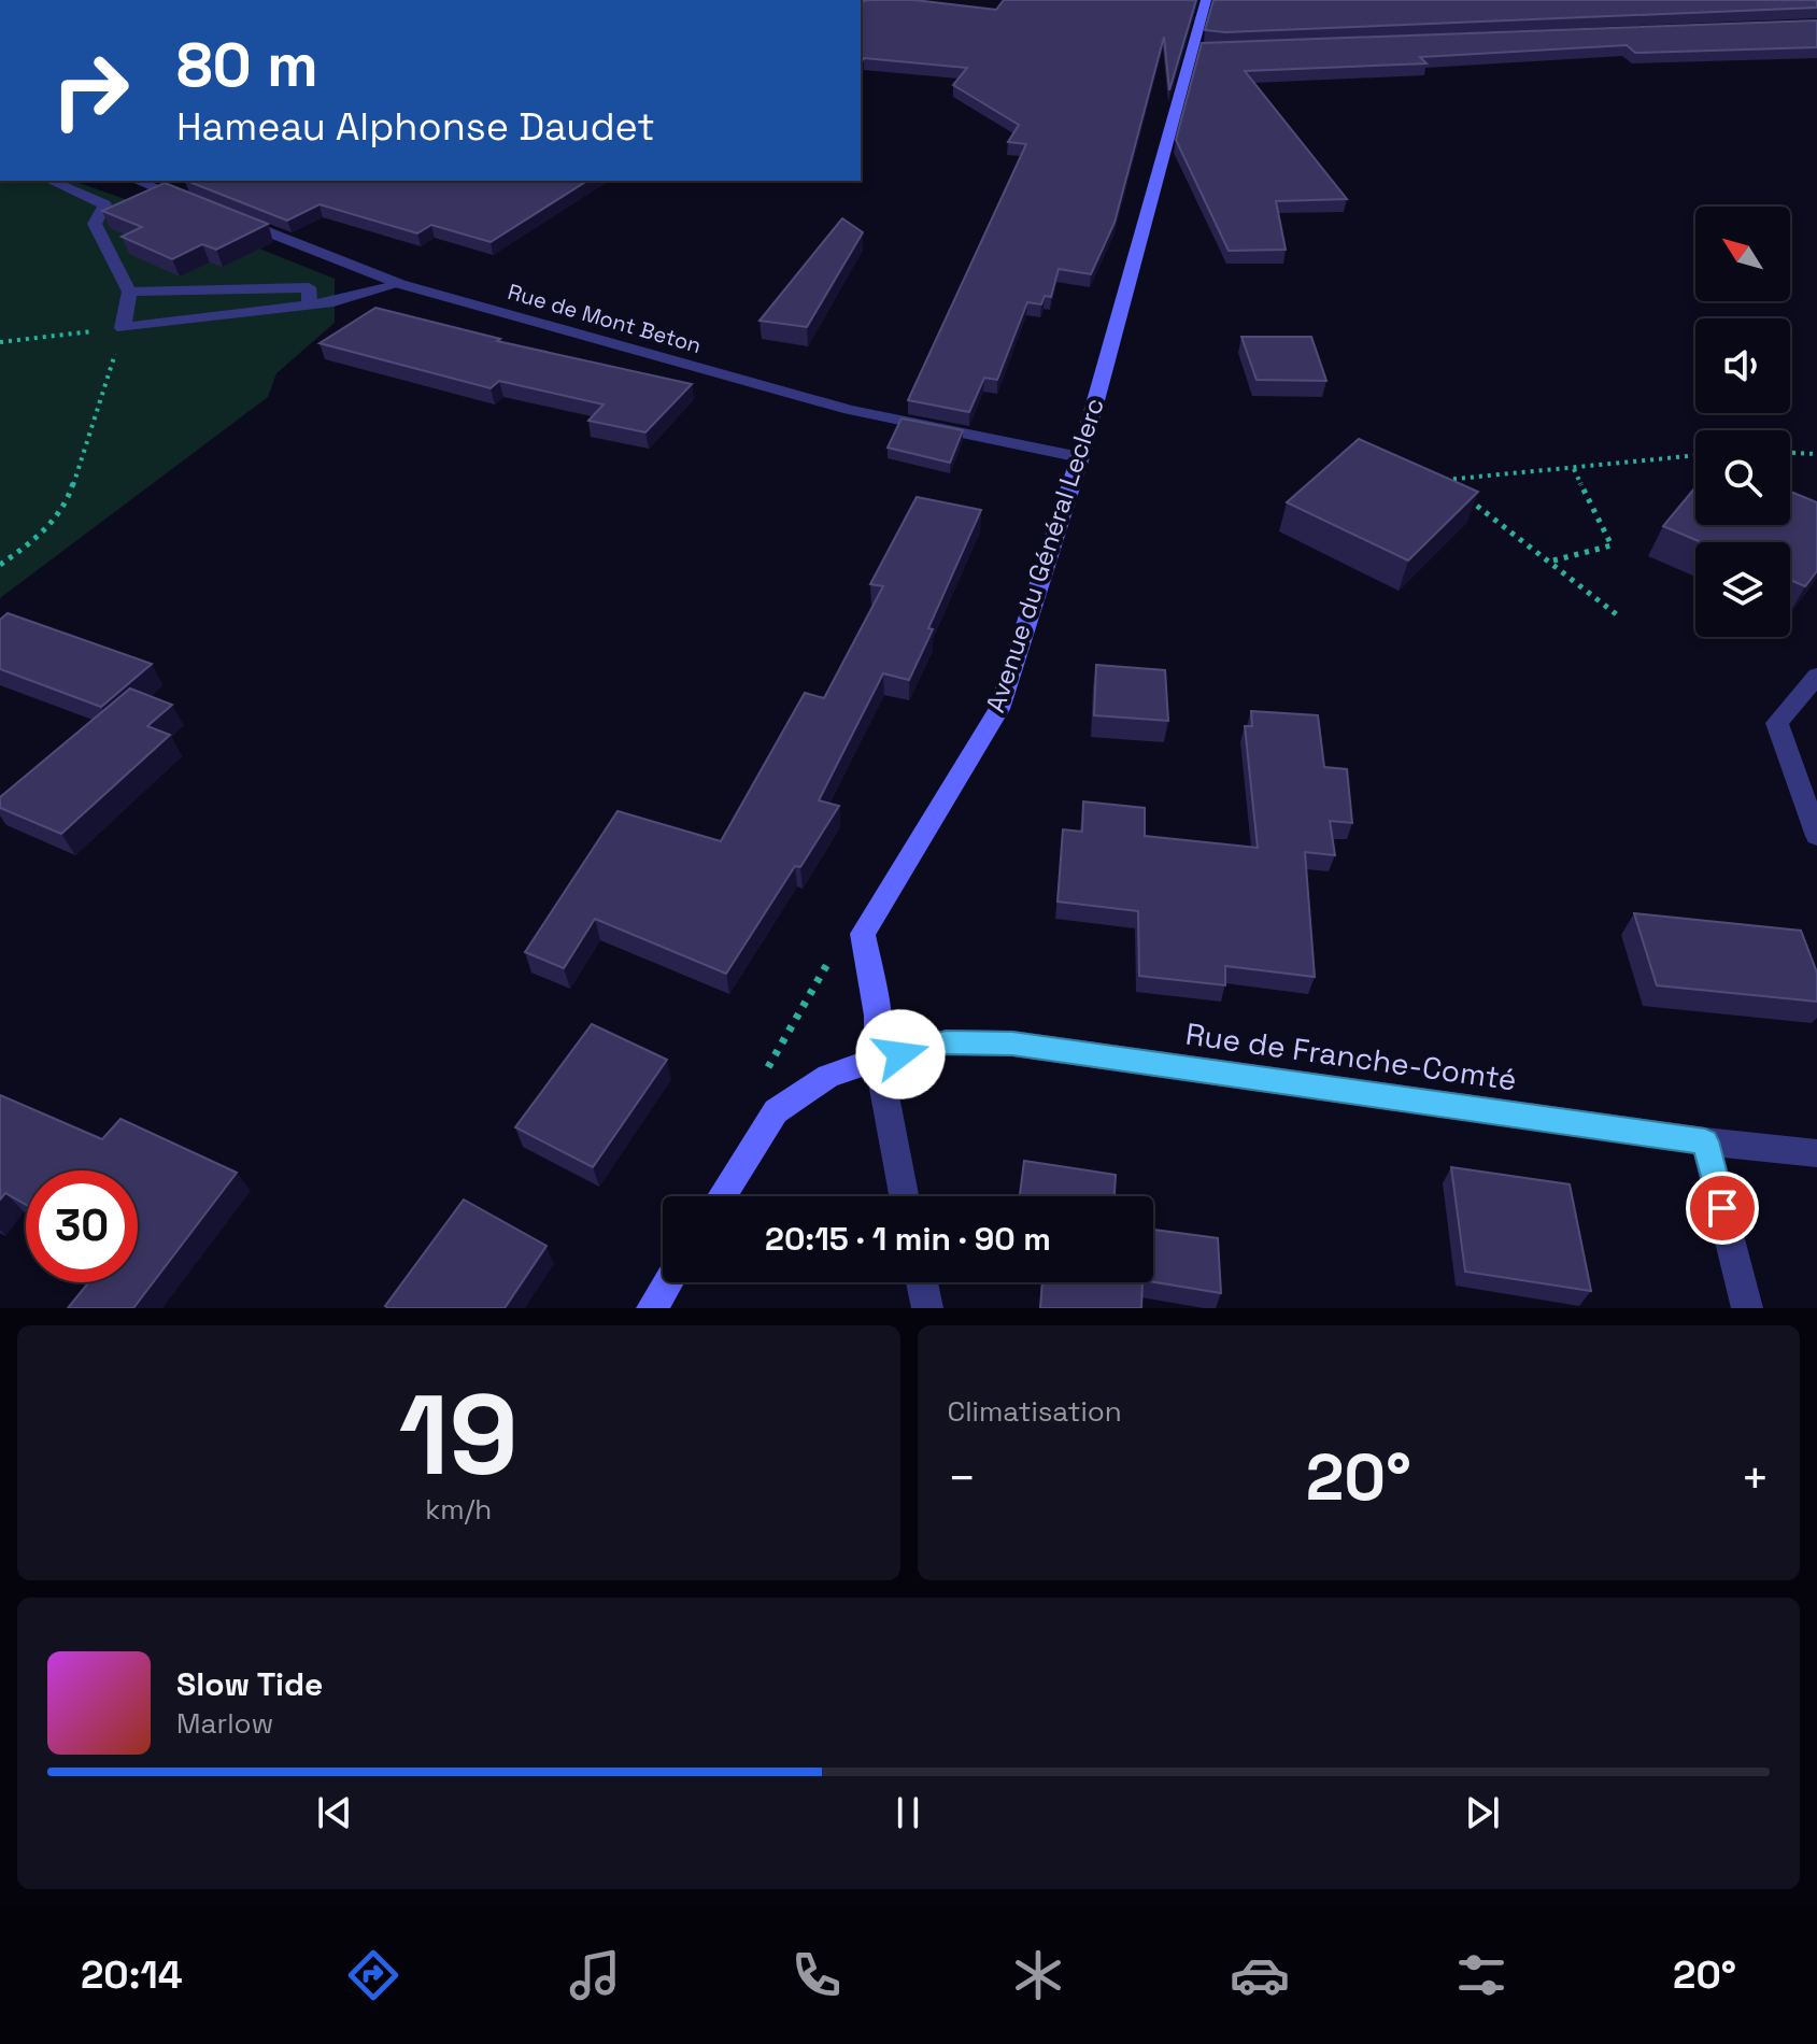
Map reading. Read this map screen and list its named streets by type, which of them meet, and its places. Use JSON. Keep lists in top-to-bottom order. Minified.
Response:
{"streets":{"main road":["Avenue du Général Leclerc"],"street":["Rue de Mont Beton","Rue de Franche-Comté"]},"crossings":[["Rue de Mont Beton","Avenue du Général Leclerc"]],"north":"top left","page":{"turn":["80 m","Hameau Alphonse Daudet"],"limit":"30","trip":"20:15 · 1 min · 90 m","tile":[["19","km/h"],"Climatisation"],"heat":["−","20°","+"],"song":["Slow Tide","Marlow"],"tabs":["20:14","20°"]}}
